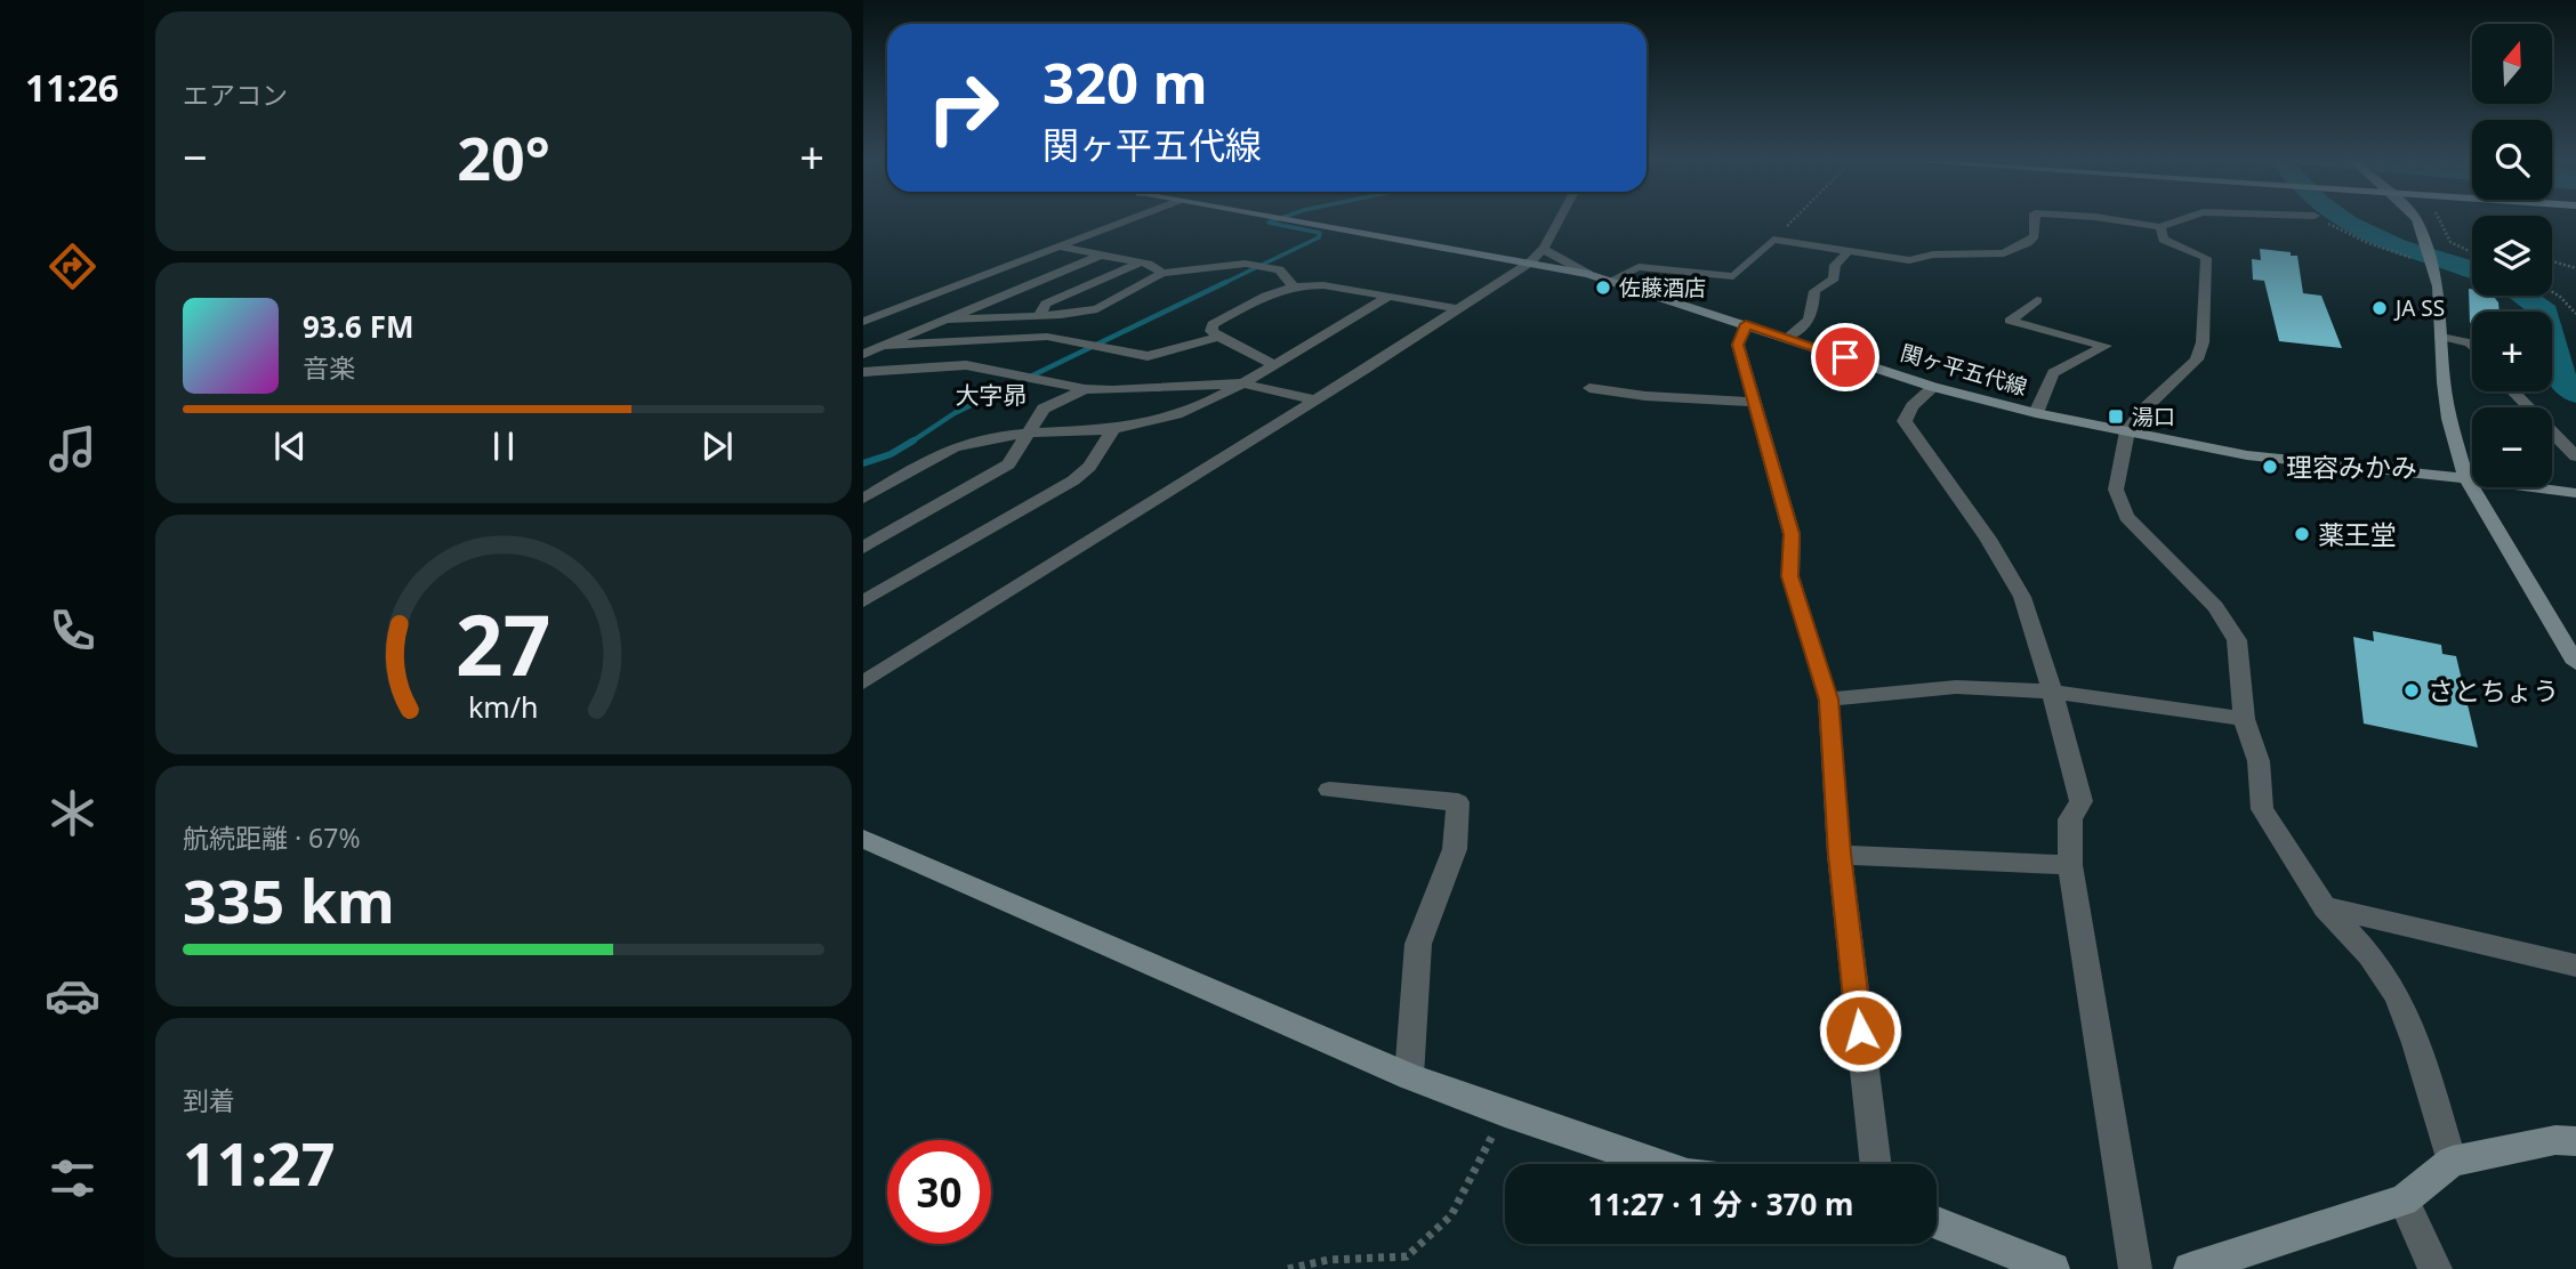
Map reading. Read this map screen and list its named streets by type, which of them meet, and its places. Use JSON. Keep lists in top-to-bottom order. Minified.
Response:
{"streets":{"street":["関ヶ平五代線"]},"districts":["大字昴"],"places":{"other":["佐藤酒店","JA SS","理容みかみ","薬王堂","さとちょう"],"transit":["湯口"]},"north":"top","page":{"tabs":"11:26","tile":["エアコン",["航続距離 · 67%","335 km"],["到着","11:27"]],"map_buttons":["+","−"],"turn":["320 m","関ヶ平五代線"],"heat":["−","20°","+"],"song":["93.6 FM","音楽"],"limit":"30","trip":"11:27 · 1 分 · 370 m","gauge":["27","km/h"]}}
